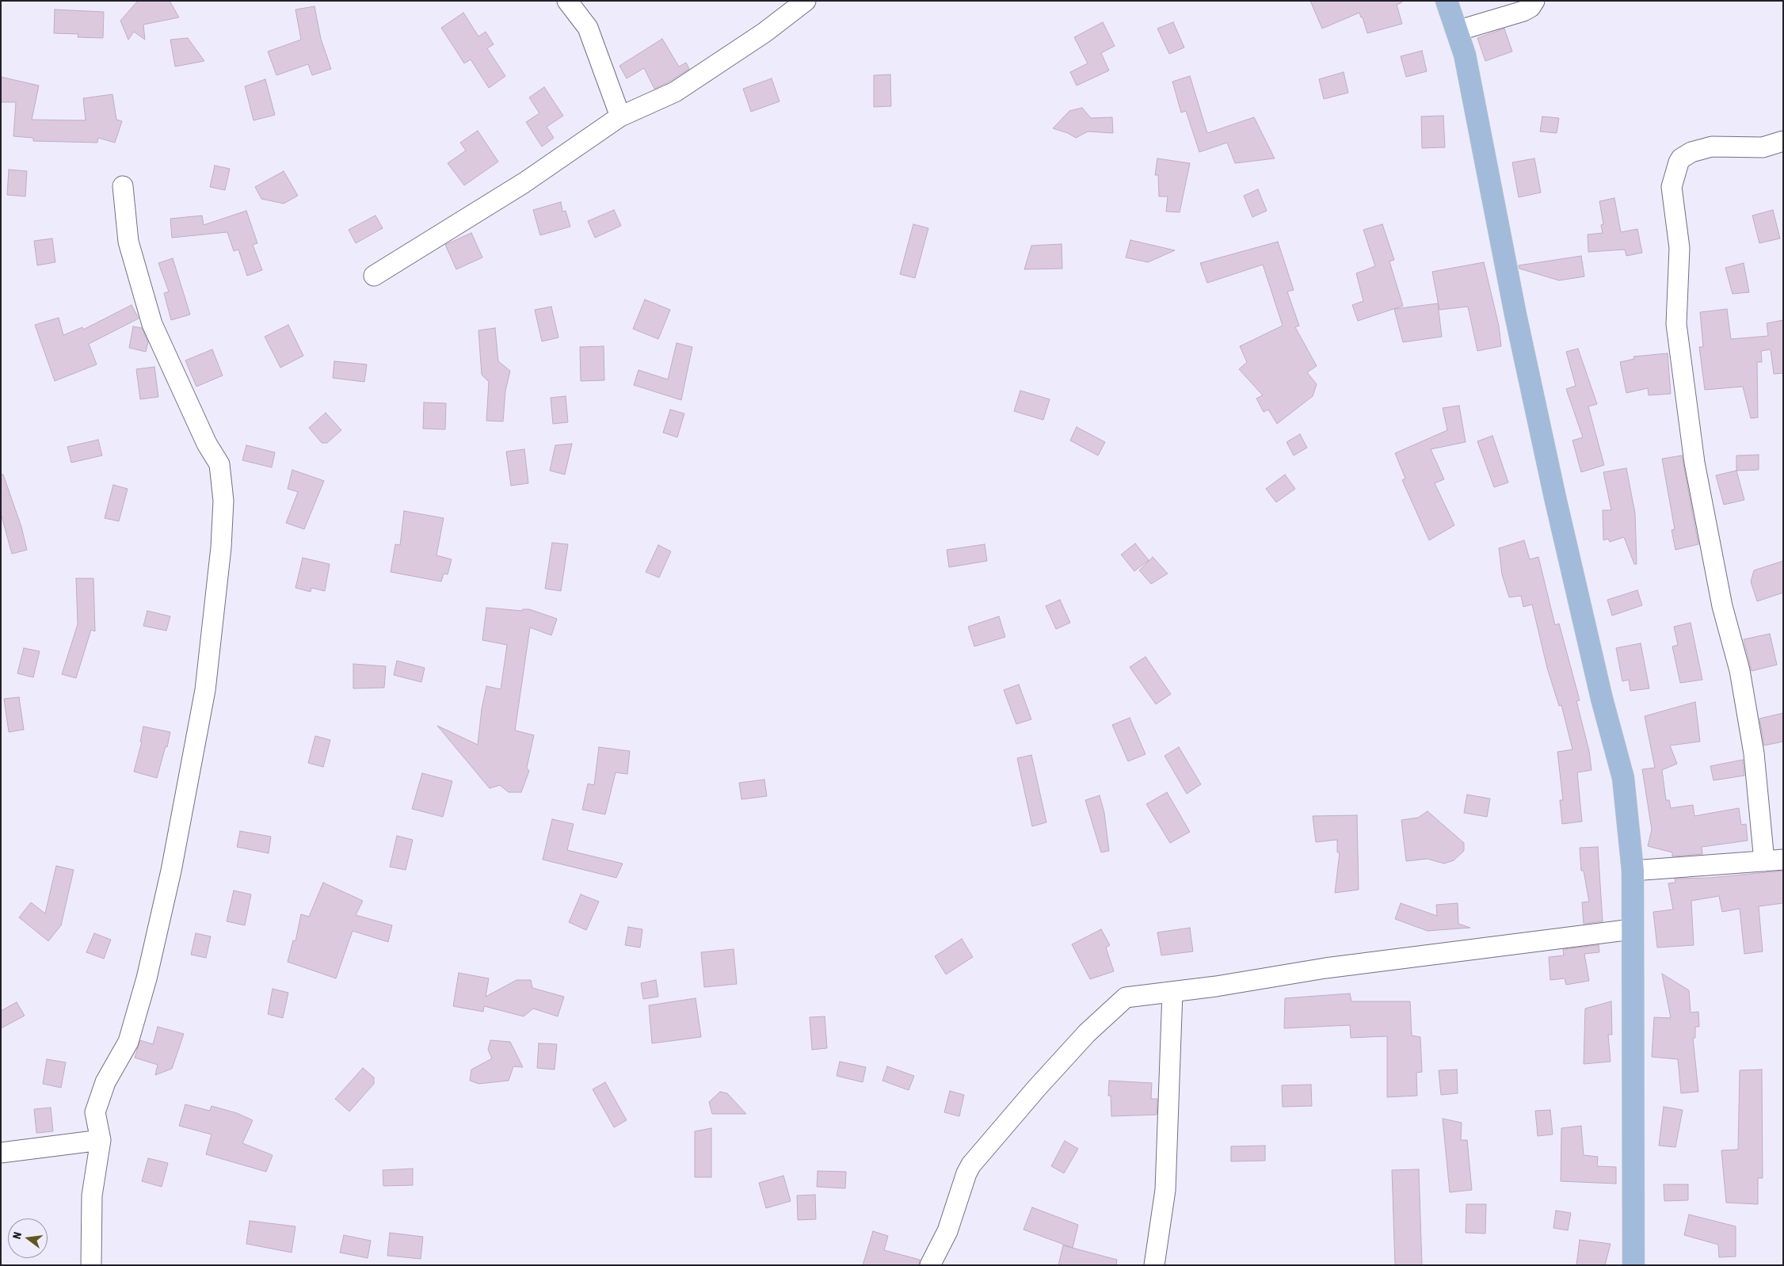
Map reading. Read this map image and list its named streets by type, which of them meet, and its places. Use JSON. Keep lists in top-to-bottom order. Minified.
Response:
{"north":"left"}
